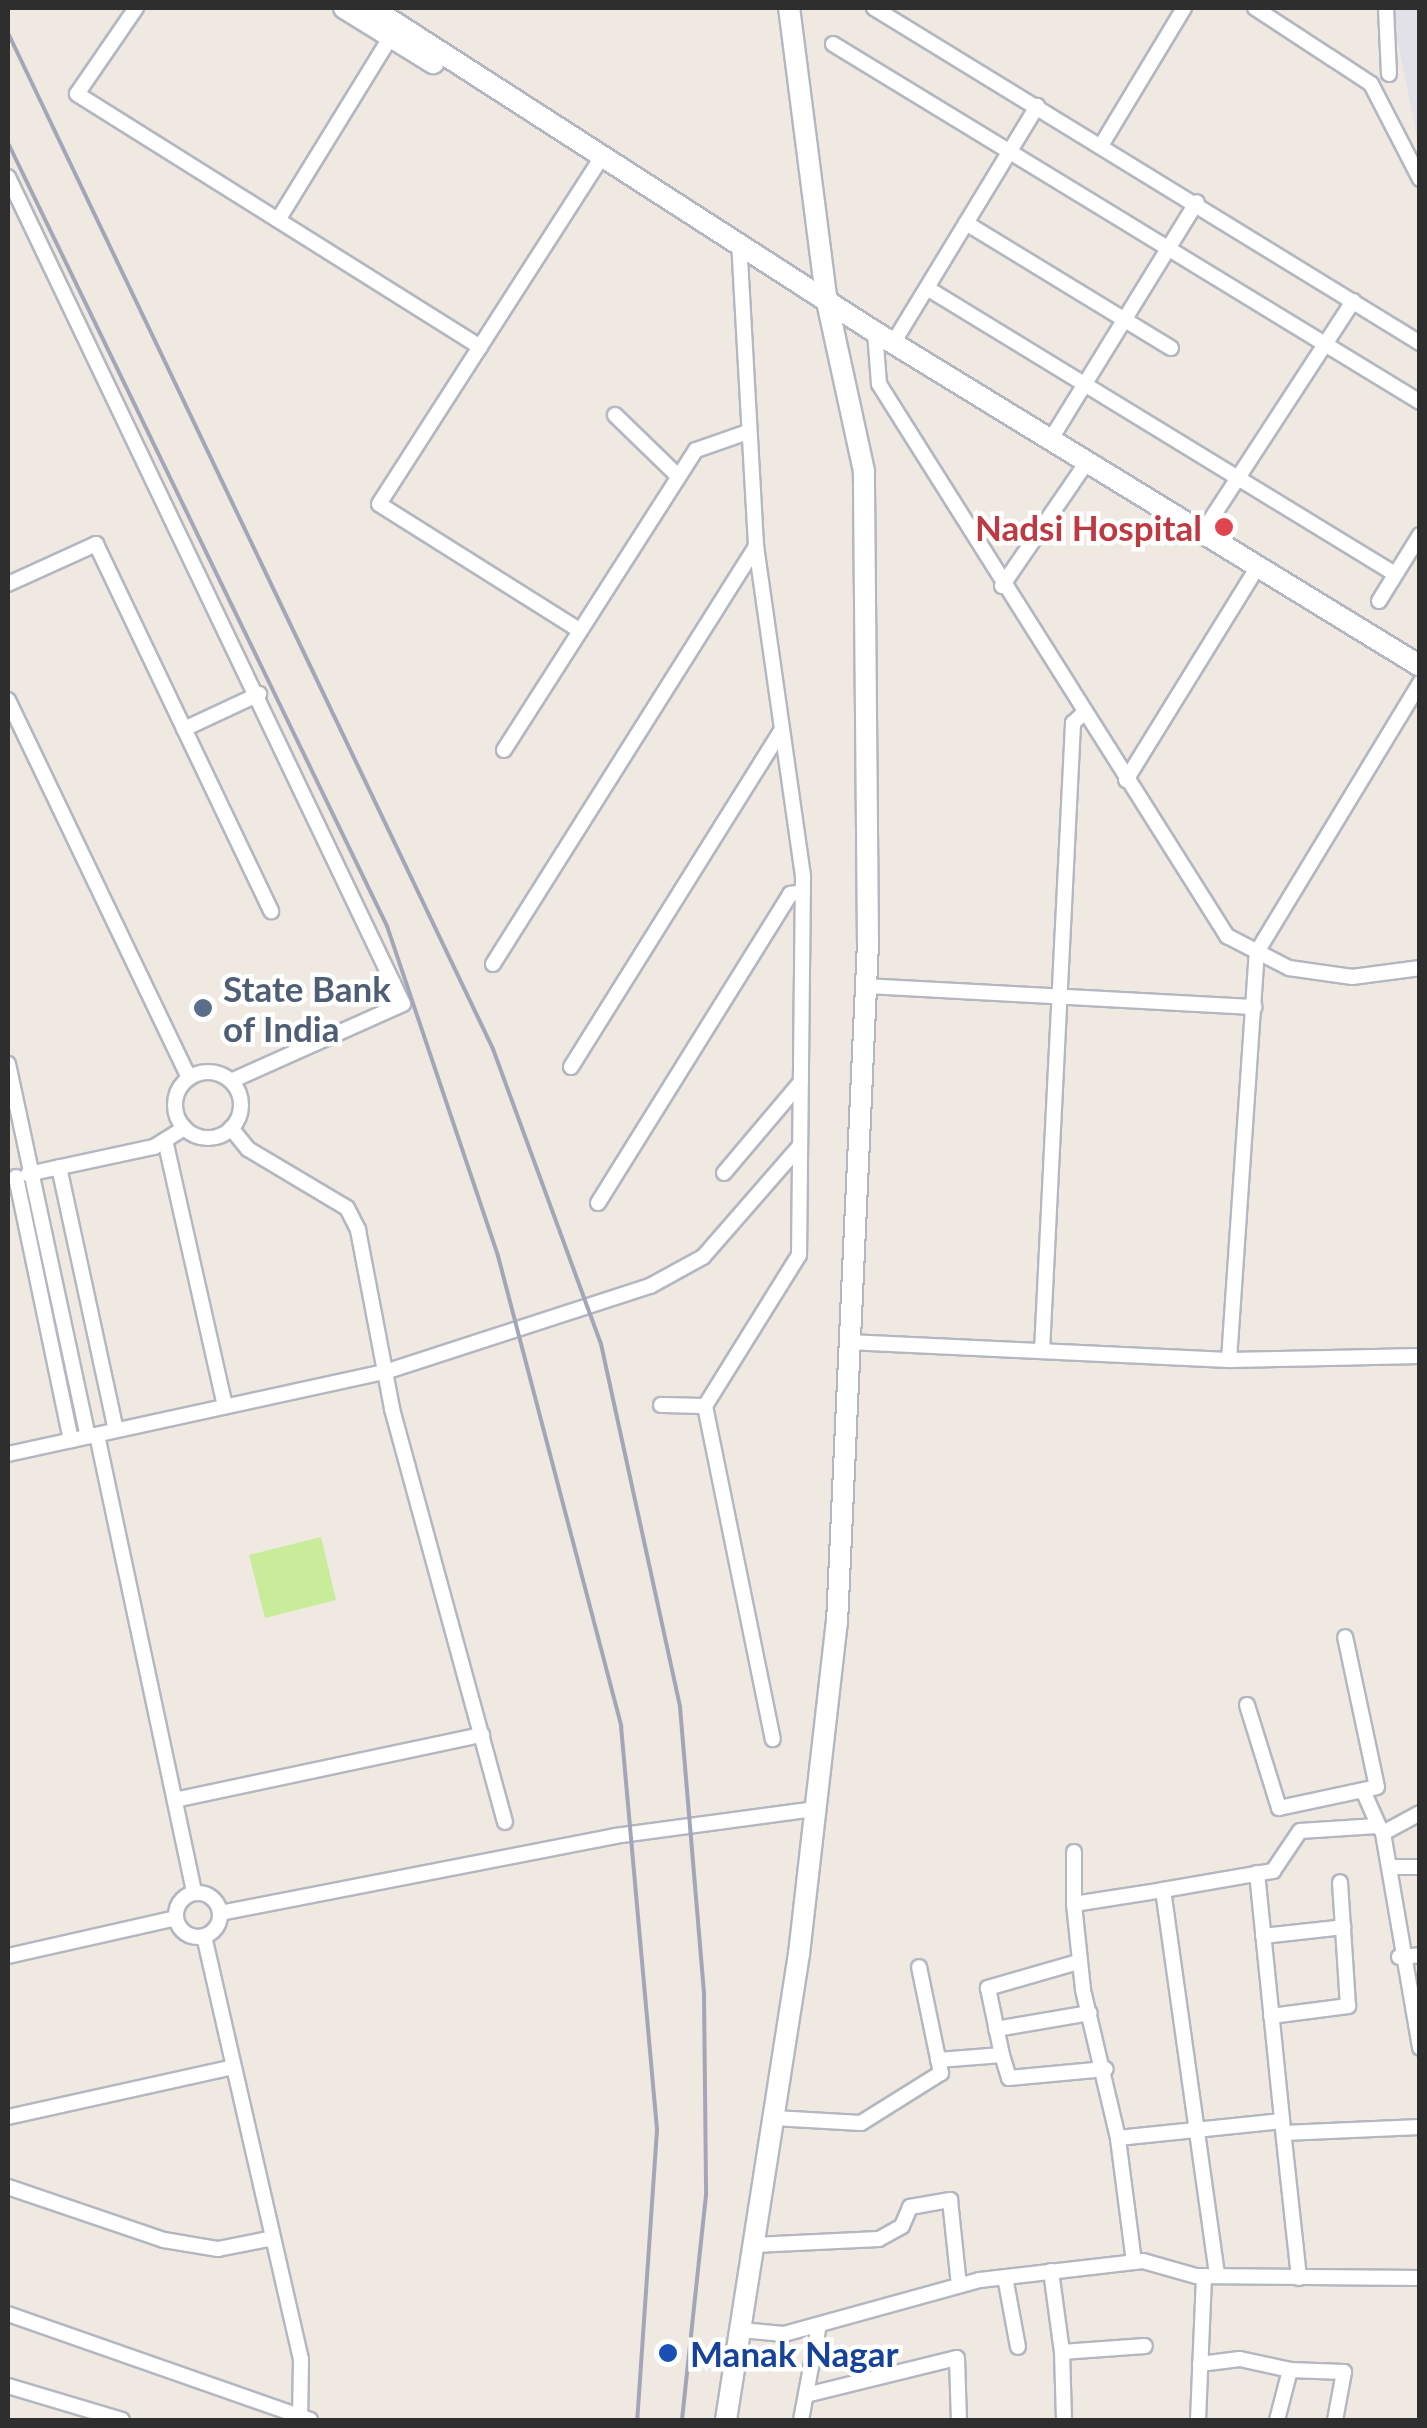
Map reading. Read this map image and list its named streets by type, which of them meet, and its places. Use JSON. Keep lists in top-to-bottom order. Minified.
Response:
{"places":["Nadsi Hospital","State Bank of India","Manak Nagar"]}
